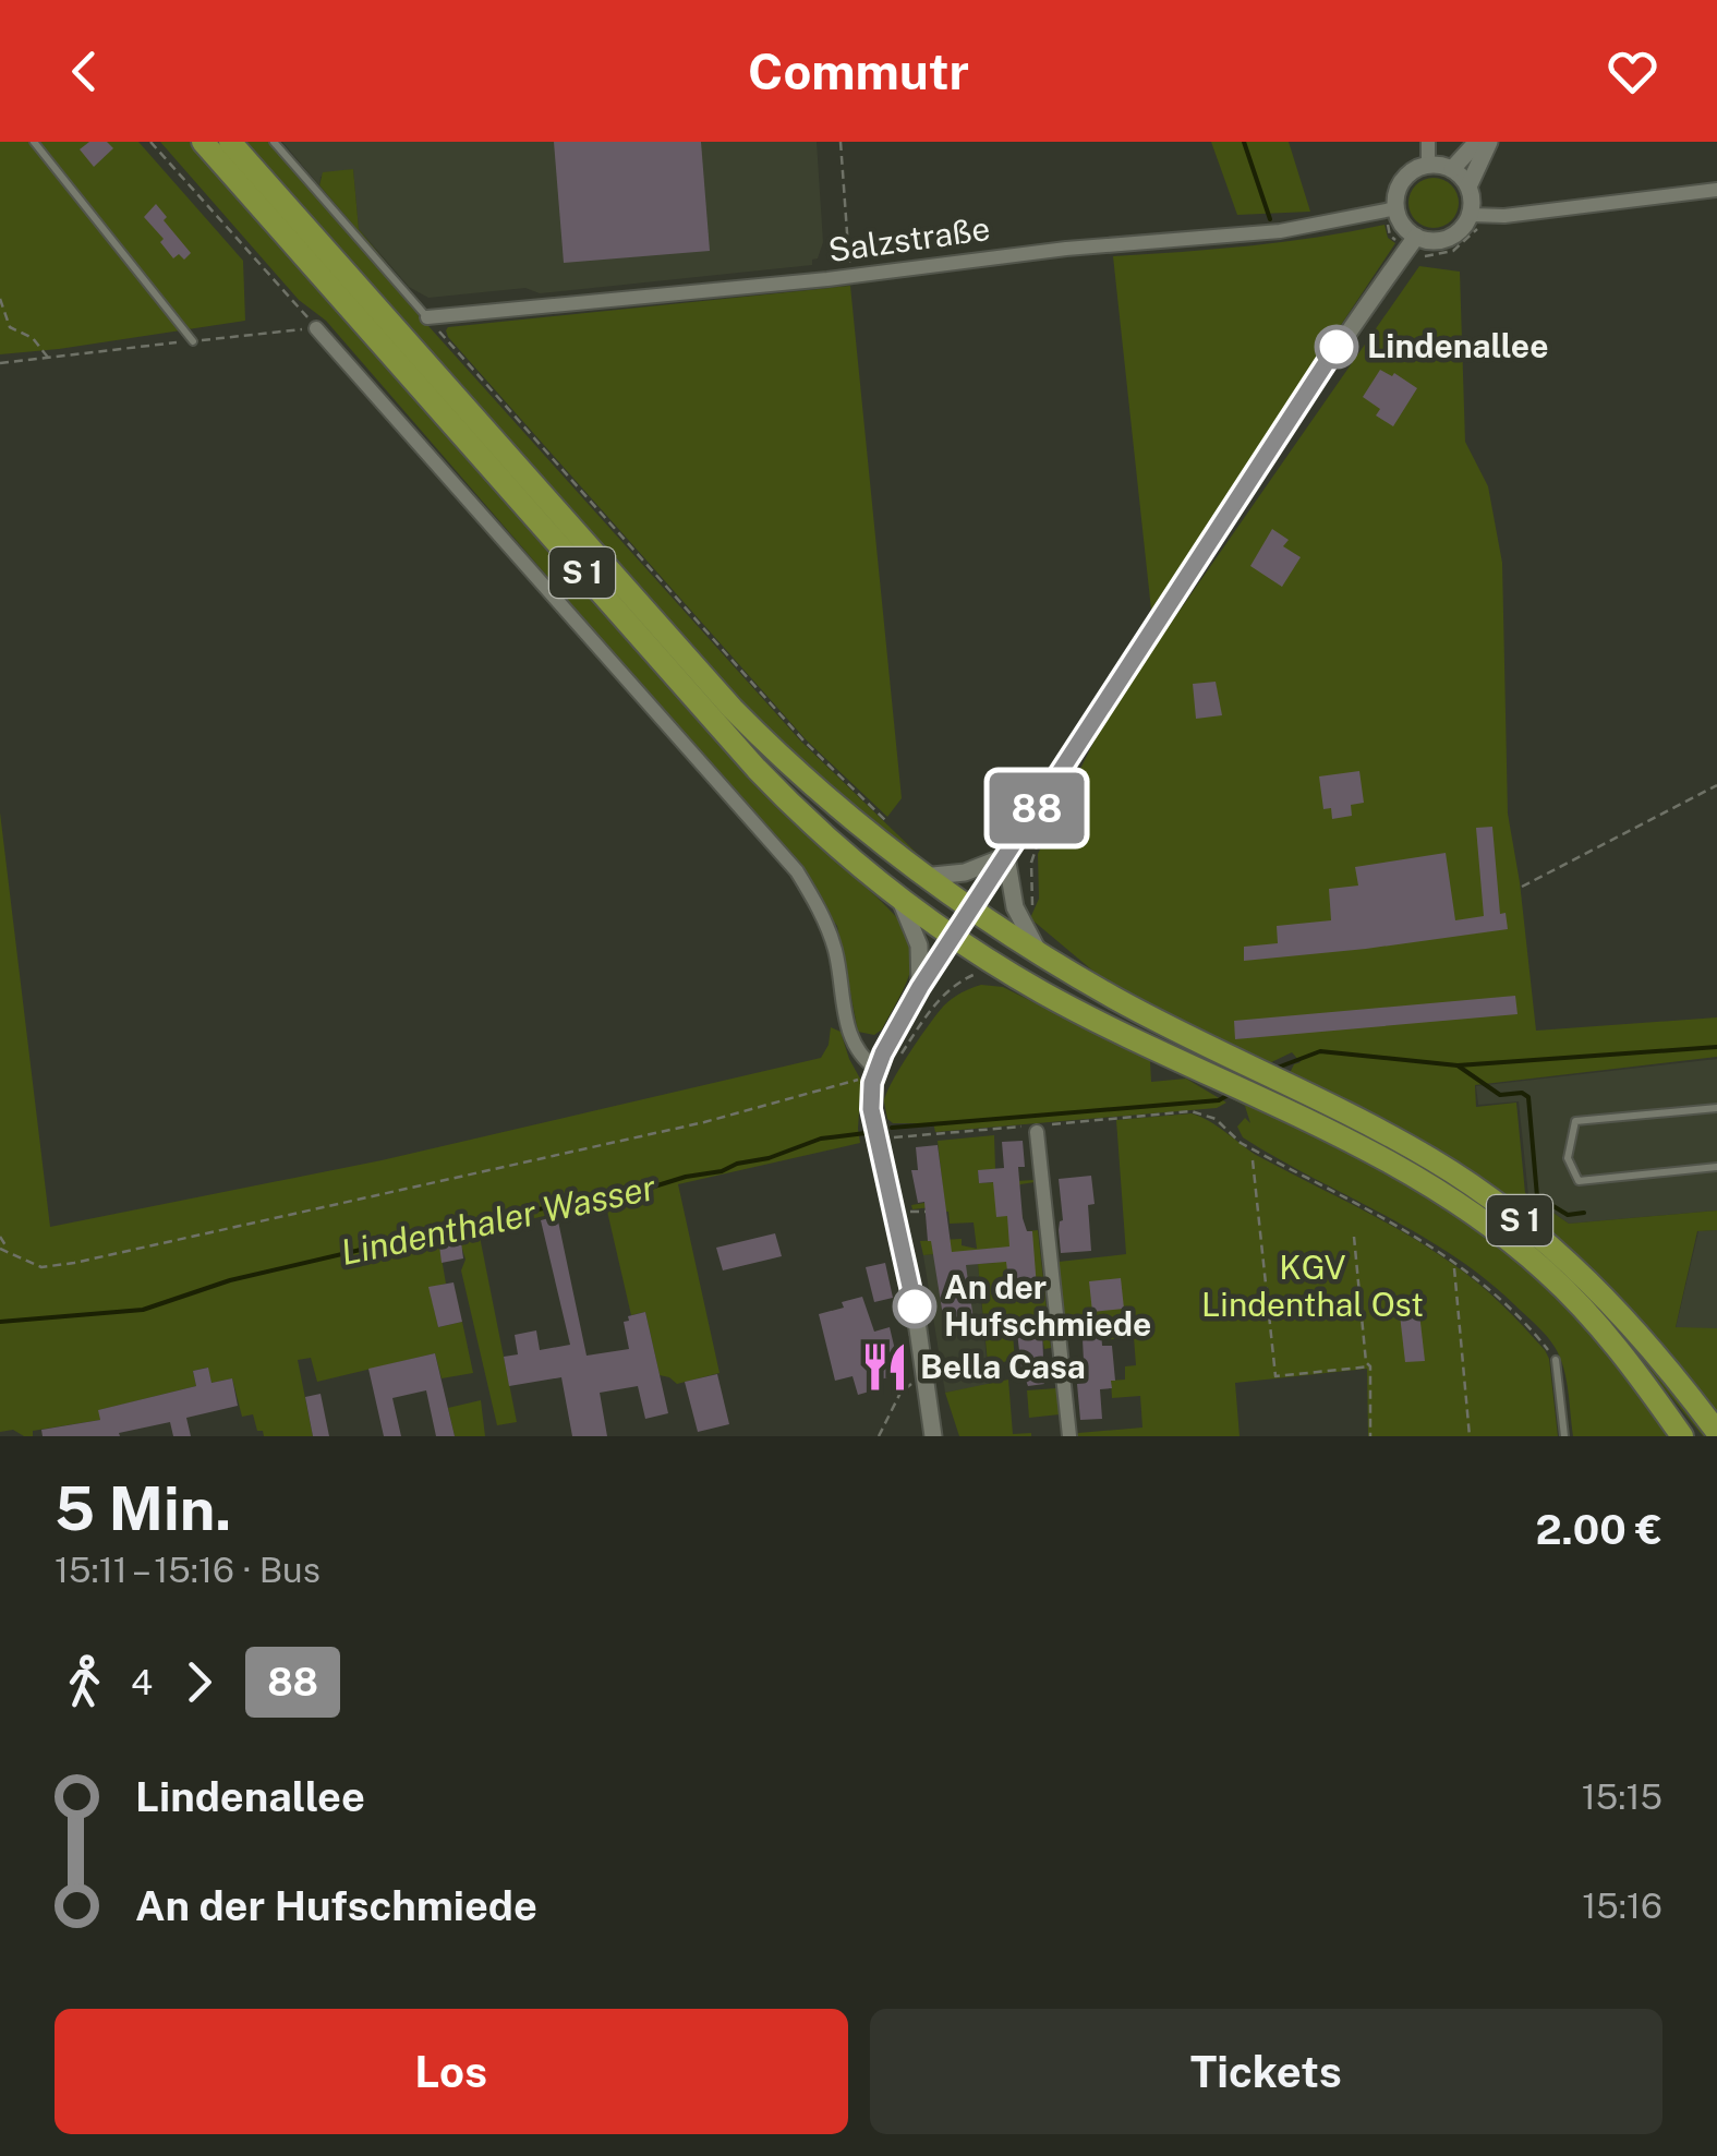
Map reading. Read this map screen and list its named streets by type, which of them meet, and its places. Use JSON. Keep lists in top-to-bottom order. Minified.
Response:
{"streets":{"main road":["S 1"],"street":["Salzstraße"]},"water":["Lindenthaler Wasser"],"parks":["KGV Lindenthal Ost"],"places":{"other":["Lindenallee","An der Hufschmiede"],"restaurant":["Bella Casa"]},"lines":["bus line 88"],"page":{"header":"Commutr","on_map":"88","heading":["5 Min.","15:11 – 15:16 · Bus","2.00 €"],"legs":["4","88"],"list":[{"name":"Lindenallee","value":"15:15"},{"name":"An der Hufschmiede","value":"15:16"}],"buttons":["Los","Tickets"]}}
